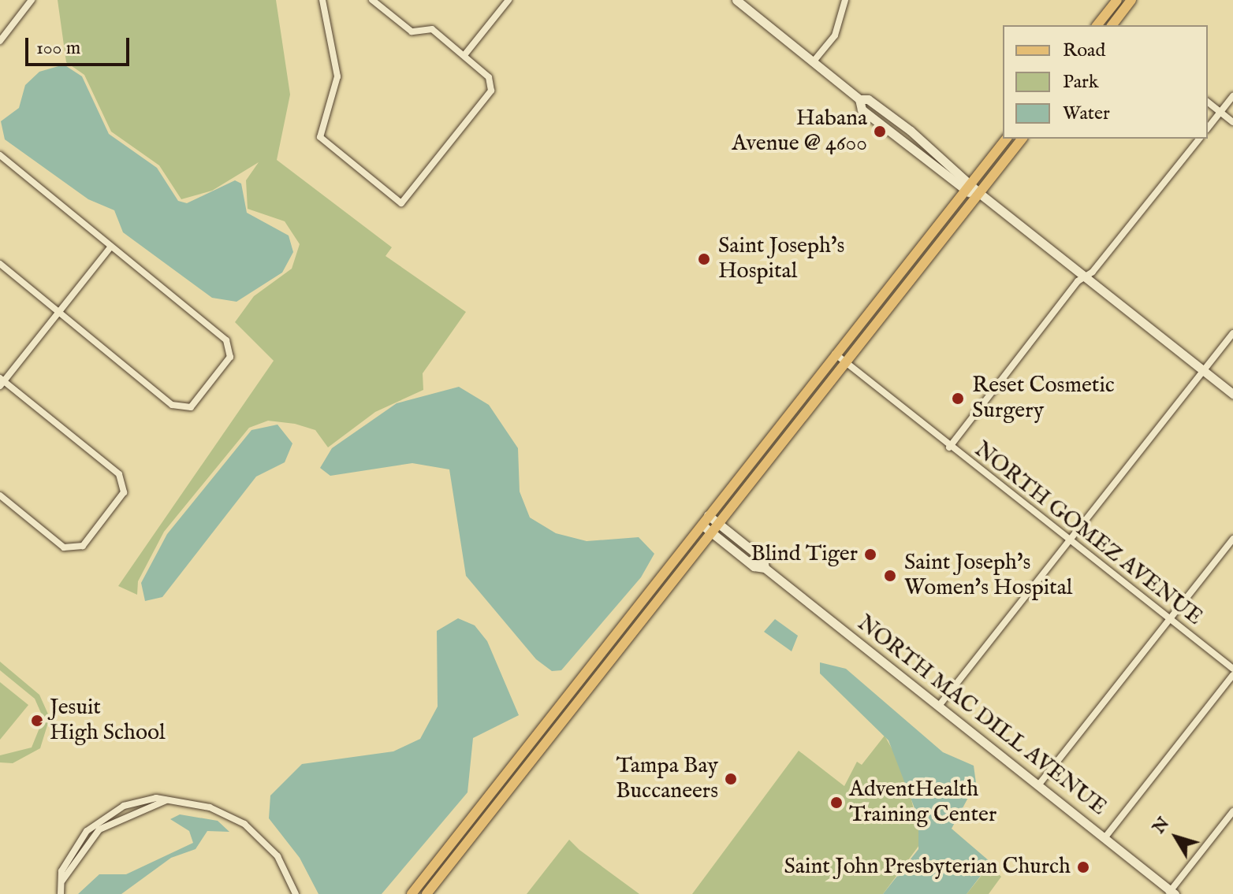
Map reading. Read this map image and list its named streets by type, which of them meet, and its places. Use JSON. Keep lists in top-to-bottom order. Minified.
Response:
{"streets":{"street":["NORTH GOMEZ AVENUE","NORTH MAC DILL AVENUE"]},"places":["Habana Avenue @ 4600","Saint Joseph's Hospital","Reset Cosmetic Surgery","Blind Tiger","Saint Joseph's Women's Hospital","Jesuit High School","Tampa Bay Buccaneers","AdventHealth Training Center","Saint John Presbyterian Church"],"legend":["Road","Park","Water"],"scale_bar":"100 m","north":"top left"}
